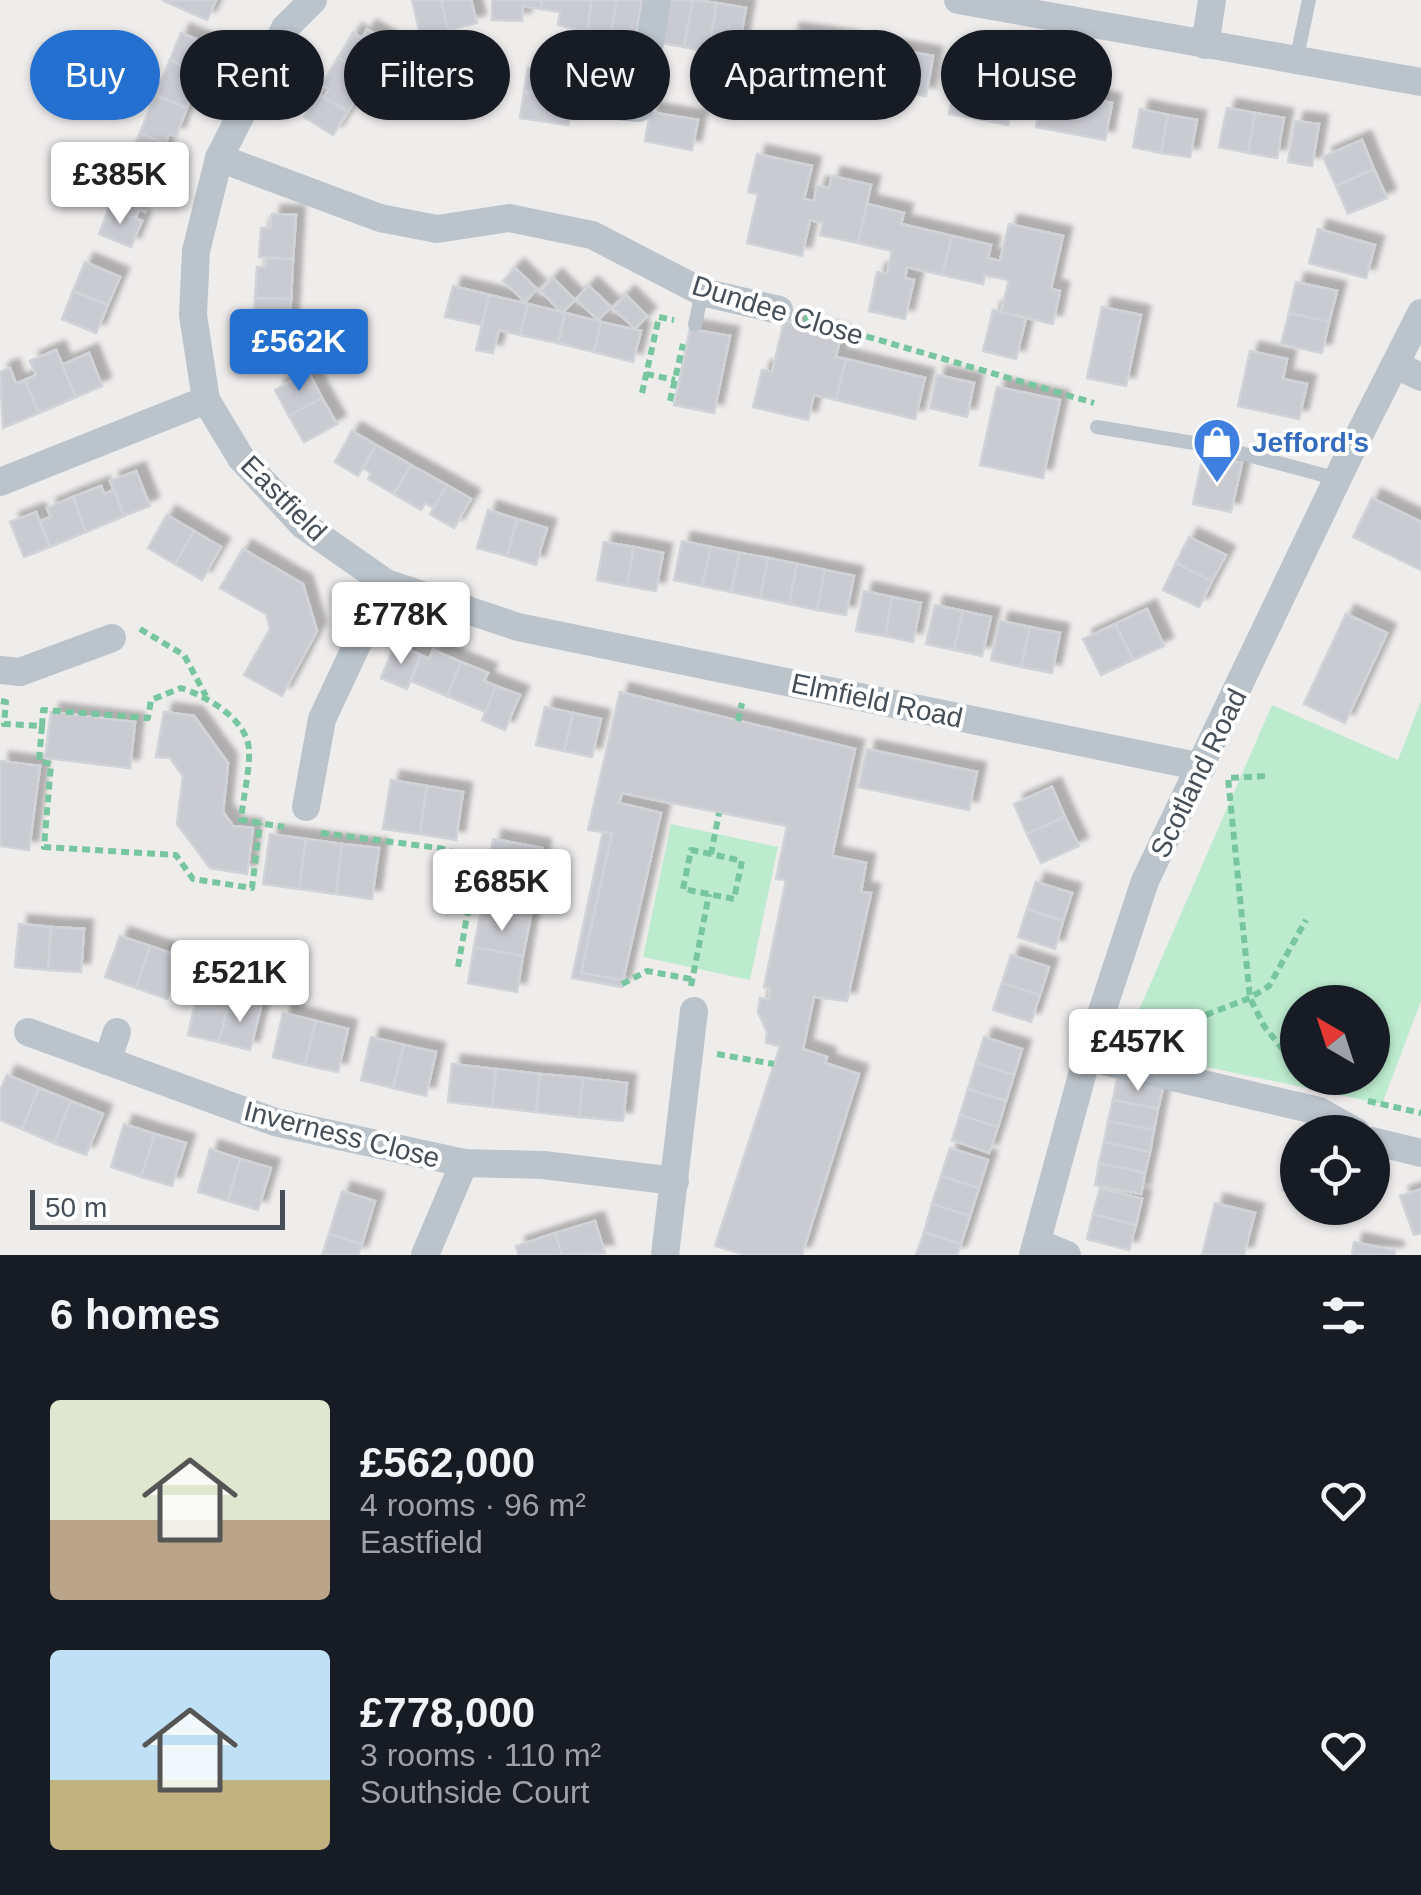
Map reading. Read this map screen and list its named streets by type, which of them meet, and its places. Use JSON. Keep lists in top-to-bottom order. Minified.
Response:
{"streets":{"street":["Dundee Close","Eastfield","Elmfield Road","Scotland Road","Inverness Close"]},"crossings":[["Dundee Close","Eastfield"],["Eastfield","Elmfield Road"],["Elmfield Road","Scotland Road"]],"places":{"shop":["Jefford's"]},"scale_bar":"50 m","north":"top left","page":{"chip":["Buy","Rent","Filters","New","Apartment","House"],"price":["£385K","£562K","£778K","£685K","£521K","£457K"],"scale":"50 m","heading":"6 homes","list":[{"name":"£562,000","note":"4 rooms · 96 m² · Eastfield"},{"name":"£778,000","note":"3 rooms · 110 m² · Southside Court"}]}}
